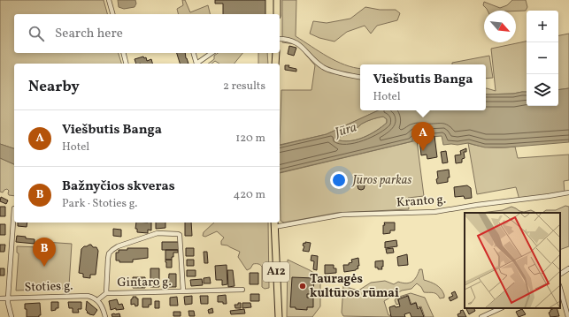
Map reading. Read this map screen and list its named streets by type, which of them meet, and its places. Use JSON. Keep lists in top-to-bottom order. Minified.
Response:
{"streets":{"highway":["A12"],"street":["Kranto g.","Gintaro g.","Stoties g."]},"crossings":[["Kranto g.","A12"],["Gintaro g.","Stoties g."]],"water":["Jūra"],"parks":["Jūros parkas"],"places":["Tauragės kultūros rūmai"],"north":"bottom right","page":{"map_buttons":["+","−"],"search":"Search here","heading":["Nearby","2 results"],"popup":["Viešbutis Banga","Hotel"],"list":[{"mark":"A","name":"Viešbutis Banga","note":"Hotel","value":"120 m"},{"mark":"B","name":"Bažnyčios skveras","note":"Park · Stoties g.","value":"420 m"}],"pins":["A","B"]}}
